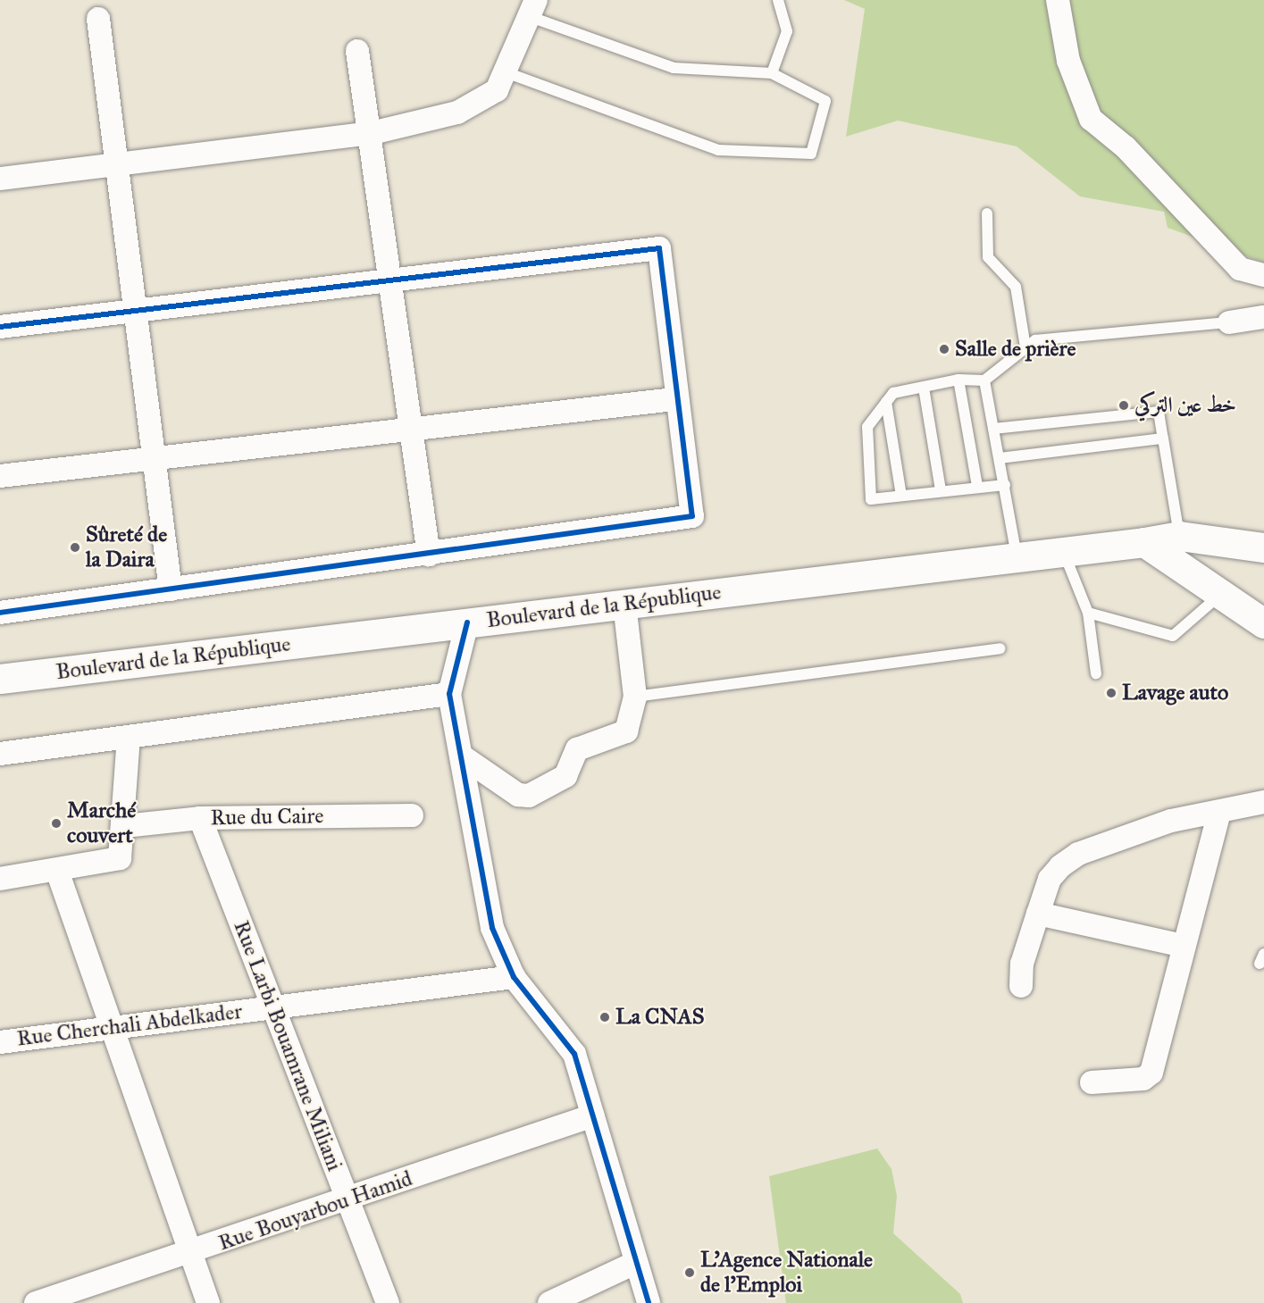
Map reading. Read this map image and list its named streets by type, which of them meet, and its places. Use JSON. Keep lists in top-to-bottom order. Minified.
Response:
{"streets":{"main road":["Boulevard de la République"],"street":["Rue du Caire","Rue Cherchali Abdelkader","Rue Larbi Bouamrane Miliani","Rue Bouyarbou Hamid"]},"crossings":[["Rue du Caire","Rue Larbi Bouamrane Miliani"],["Rue Cherchali Abdelkader","Rue Larbi Bouamrane Miliani"],["Rue Larbi Bouamrane Miliani","Rue Bouyarbou Hamid"]],"places":["Salle de prière","خط عين التركي","Sûreté de la Daira","Lavage auto","Marché couvert","La CNAS","L’Agence Nationale de l’Emploi"]}
